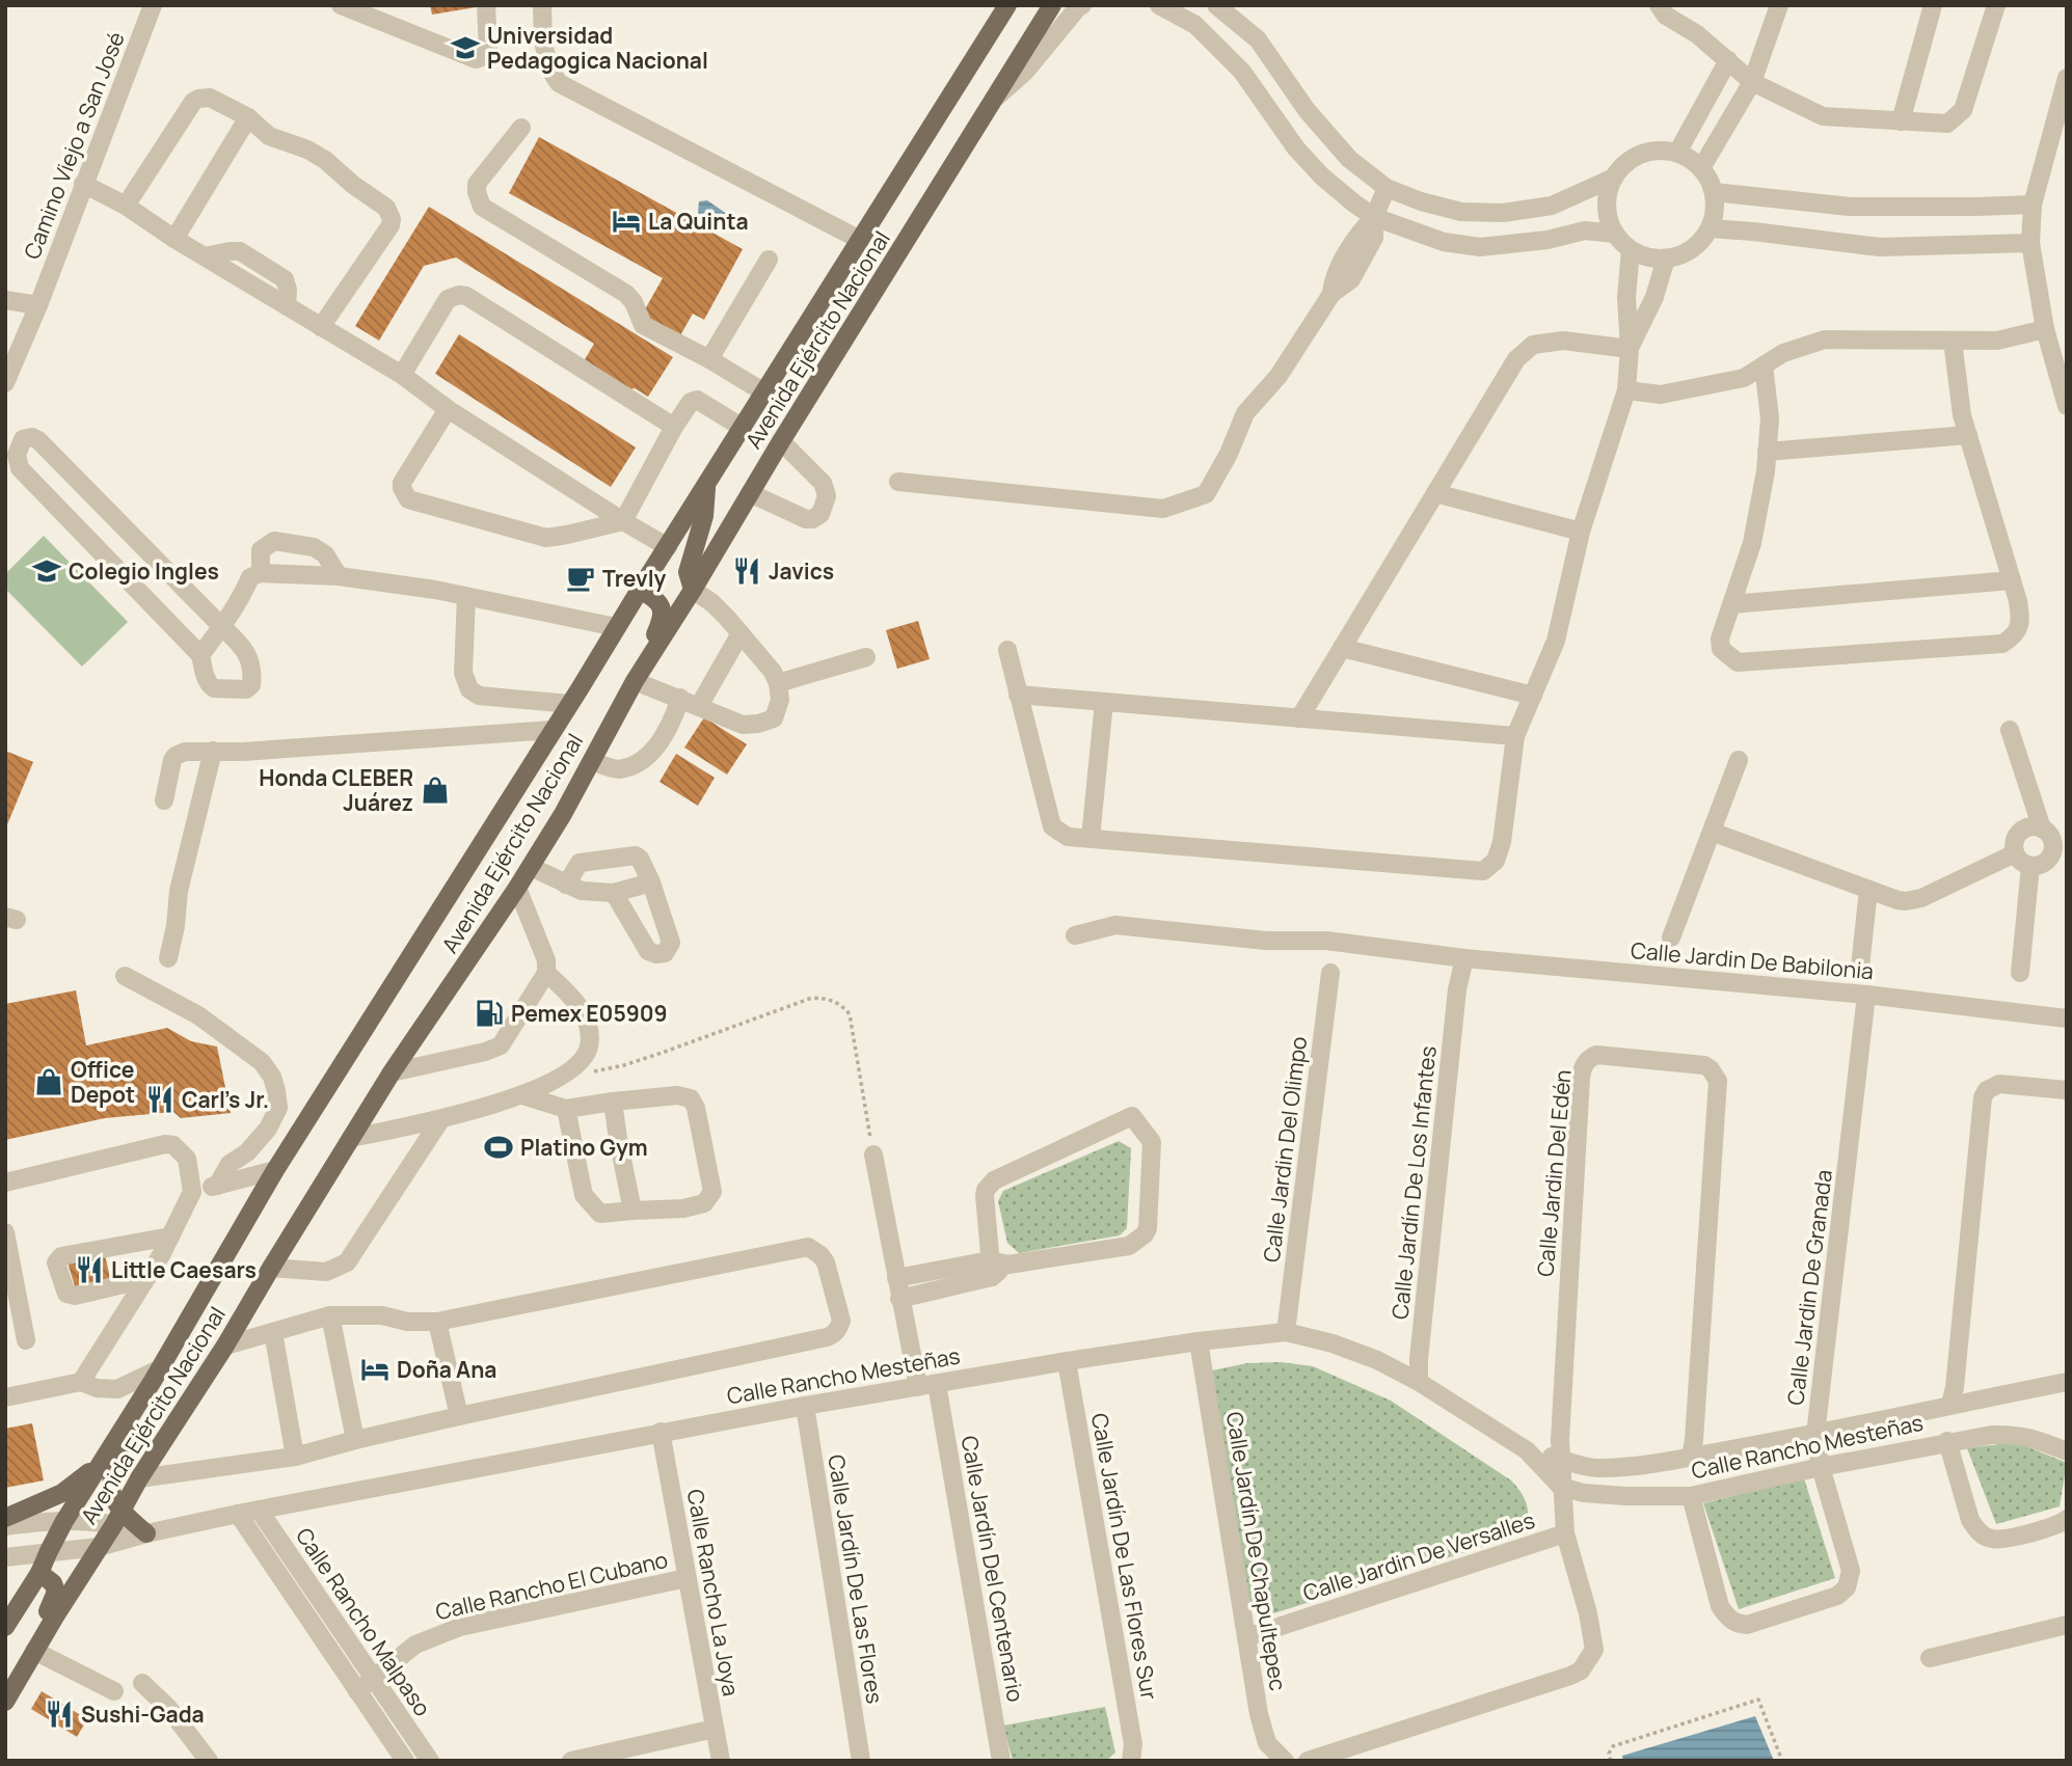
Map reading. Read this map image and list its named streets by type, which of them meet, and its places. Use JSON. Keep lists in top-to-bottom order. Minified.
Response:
{"streets":{"main road":["Avenida Ejército Nacional"],"street":["Camino Viejo a San José","Calle Jardin De Babilonia","Calle Jardin Del Olimpo","Calle Jardin Del Edén","Calle Jardín De Los Infantes","Calle Jardin De Granada","Calle Rancho Mesteñas","Calle Jardín De Chapultepec","Calle Jardín De Las Flores Sur","Calle Jardin De Versalles","Calle Jardín Del Centenario","Calle Jardín De Las Flores","Calle Rancho El Cubano","Calle Rancho La Joya","Calle Rancho Malpaso"]},"crossings":[["Avenida Ejército Nacional","Calle Rancho Mesteñas"],["Calle Jardin De Babilonia","Calle Jardín De Los Infantes"],["Calle Jardin De Babilonia","Calle Jardin De Granada"],["Calle Jardin Del Olimpo","Calle Rancho Mesteñas"],["Calle Jardin Del Edén","Calle Rancho Mesteñas"],["Calle Jardín De Los Infantes","Calle Rancho Mesteñas"],["Calle Jardin De Granada","Calle Rancho Mesteñas"],["Calle Rancho Mesteñas","Calle Jardín De Chapultepec"],["Calle Rancho Mesteñas","Calle Jardín De Las Flores Sur"],["Calle Rancho Mesteñas","Calle Jardín Del Centenario"],["Calle Rancho Mesteñas","Calle Jardín De Las Flores"],["Calle Rancho Mesteñas","Calle Rancho La Joya"],["Calle Rancho Mesteñas","Calle Rancho Malpaso"],["Calle Jardín De Chapultepec","Calle Jardin De Versalles"],["Calle Rancho El Cubano","Calle Rancho La Joya"],["Calle Rancho El Cubano","Calle Rancho Malpaso"]],"places":{"school or university":["Universidad Pedagogica Nacional","Colegio Ingles"],"hotel":["La Quinta","Doña Ana"],"restaurant":["Javics","Carl's Jr.","Little Caesars","Sushi-Gada"],"cafe":["Trevly"],"shop":["Honda CLEBER Juárez","Office Depot"],"fuel station":["Pemex E05909"],"sports":["Platino Gym"]}}
